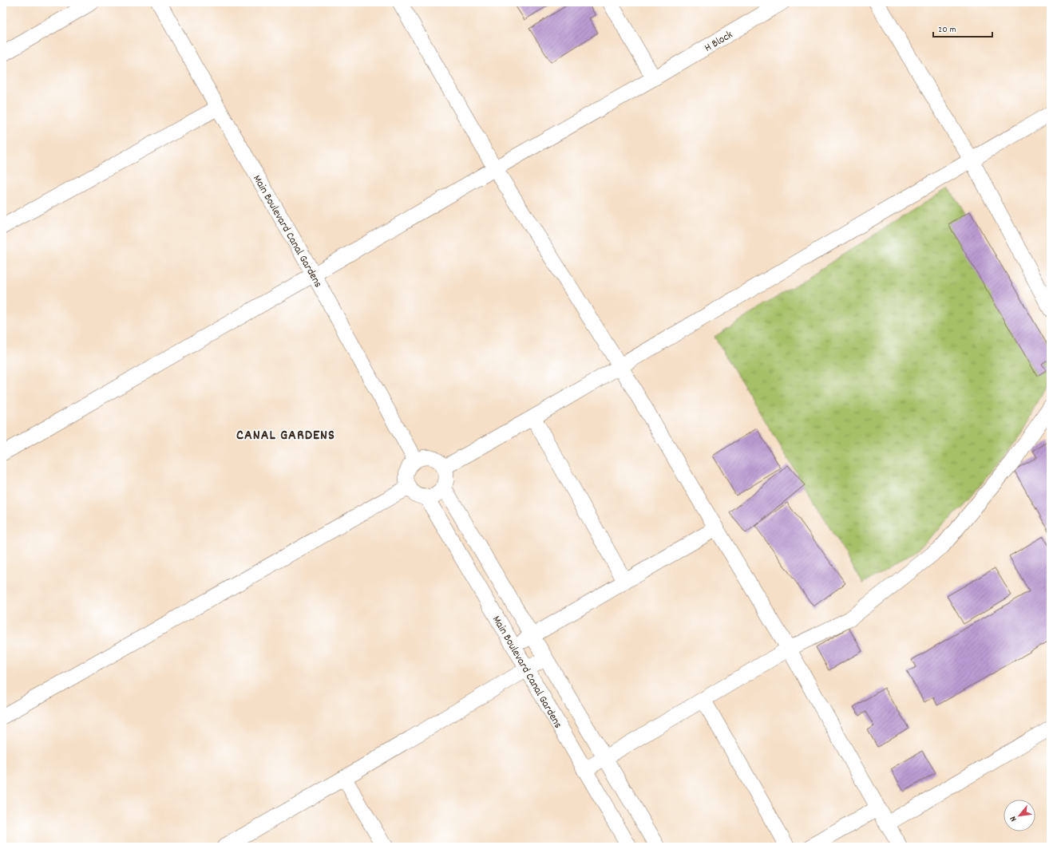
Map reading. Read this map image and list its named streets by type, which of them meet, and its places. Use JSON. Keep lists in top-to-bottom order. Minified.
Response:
{"streets":{"street":["H Block","Main Boulevard Canal Gardens"]},"crossings":[["H Block","Main Boulevard Canal Gardens"]],"districts":["CANAL GARDENS"],"scale_bar":"20 m","north":"bottom left"}
